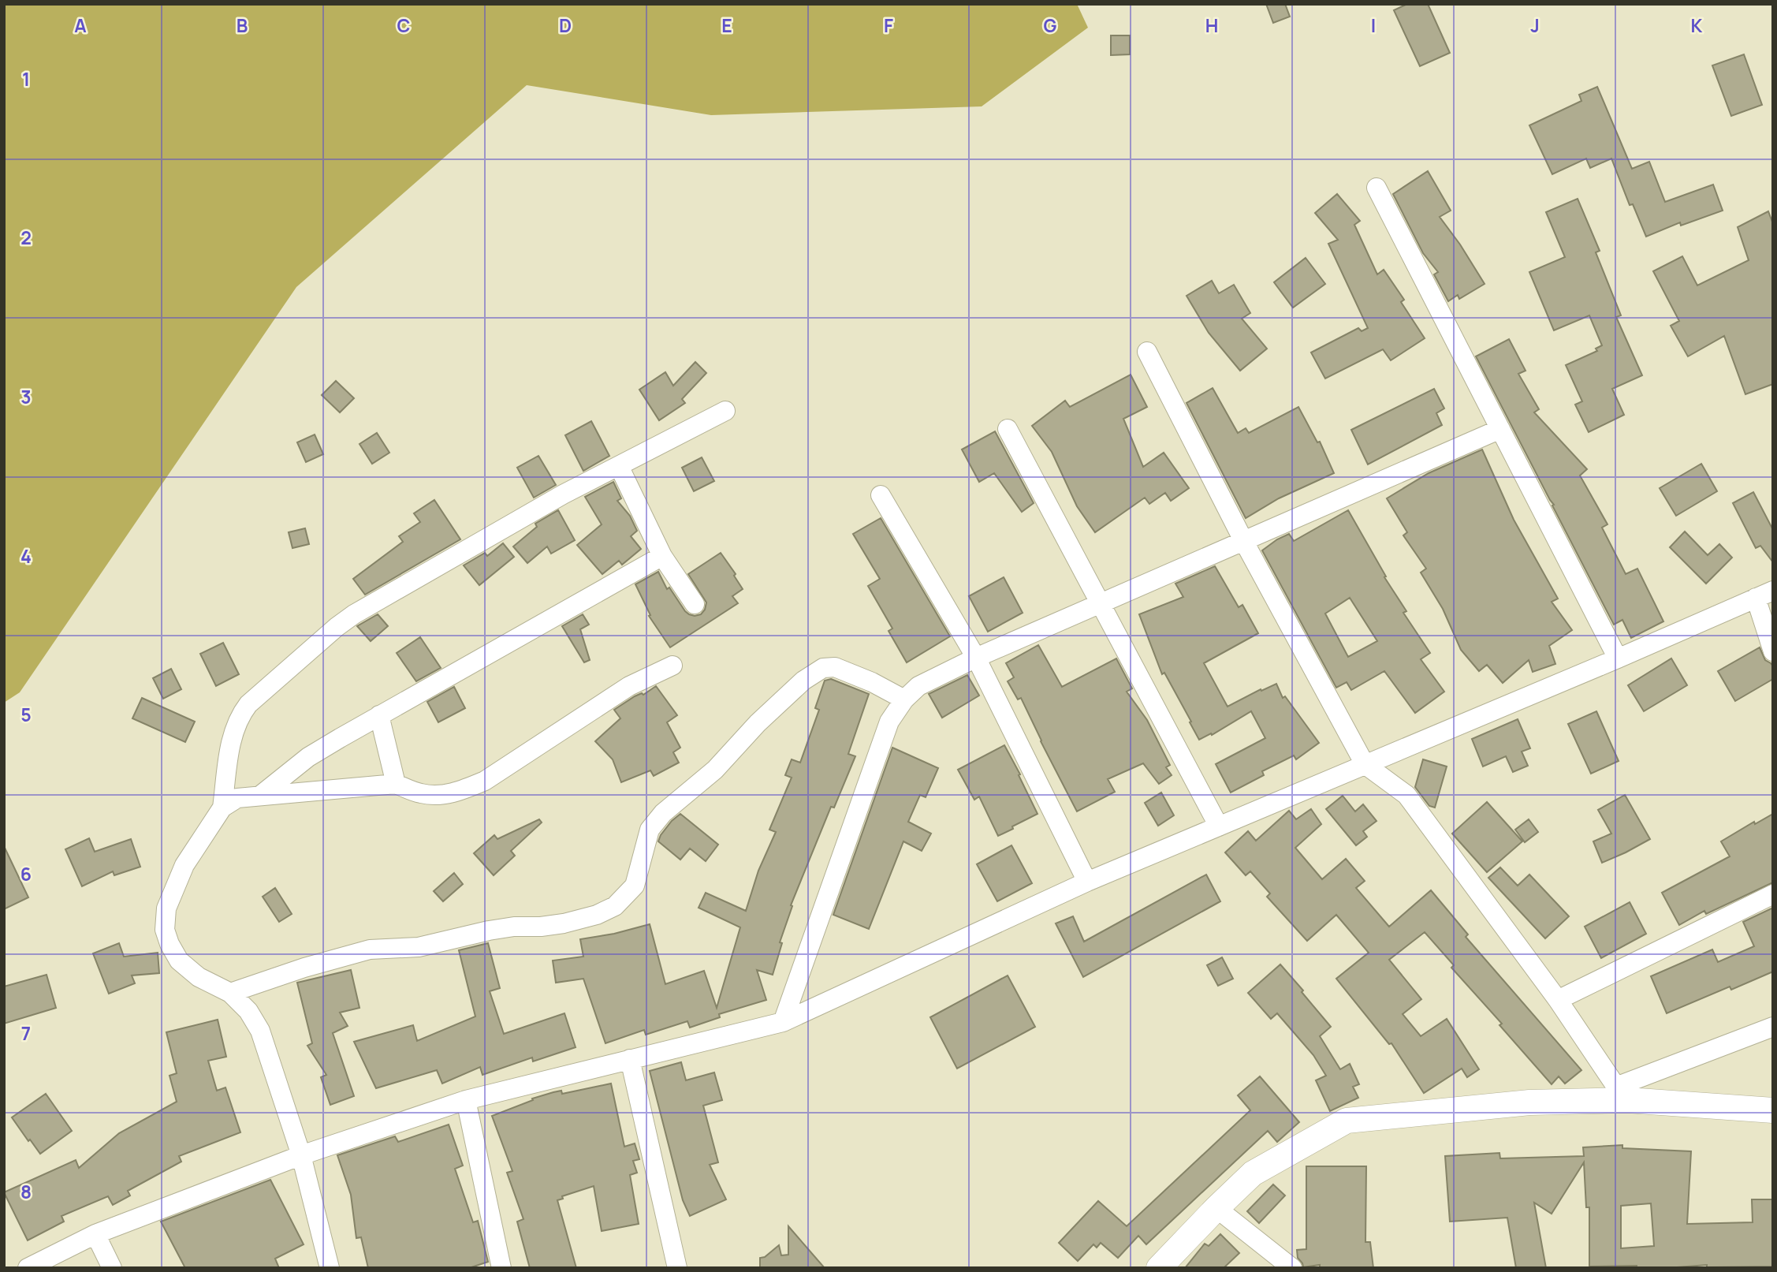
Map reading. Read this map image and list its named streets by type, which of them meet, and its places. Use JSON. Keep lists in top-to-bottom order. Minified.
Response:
{"grid":{"columns":["A","B","C","D","E","F","G","H","I","J","K"],"rows":["1","2","3","4","5","6","7","8"]}}
